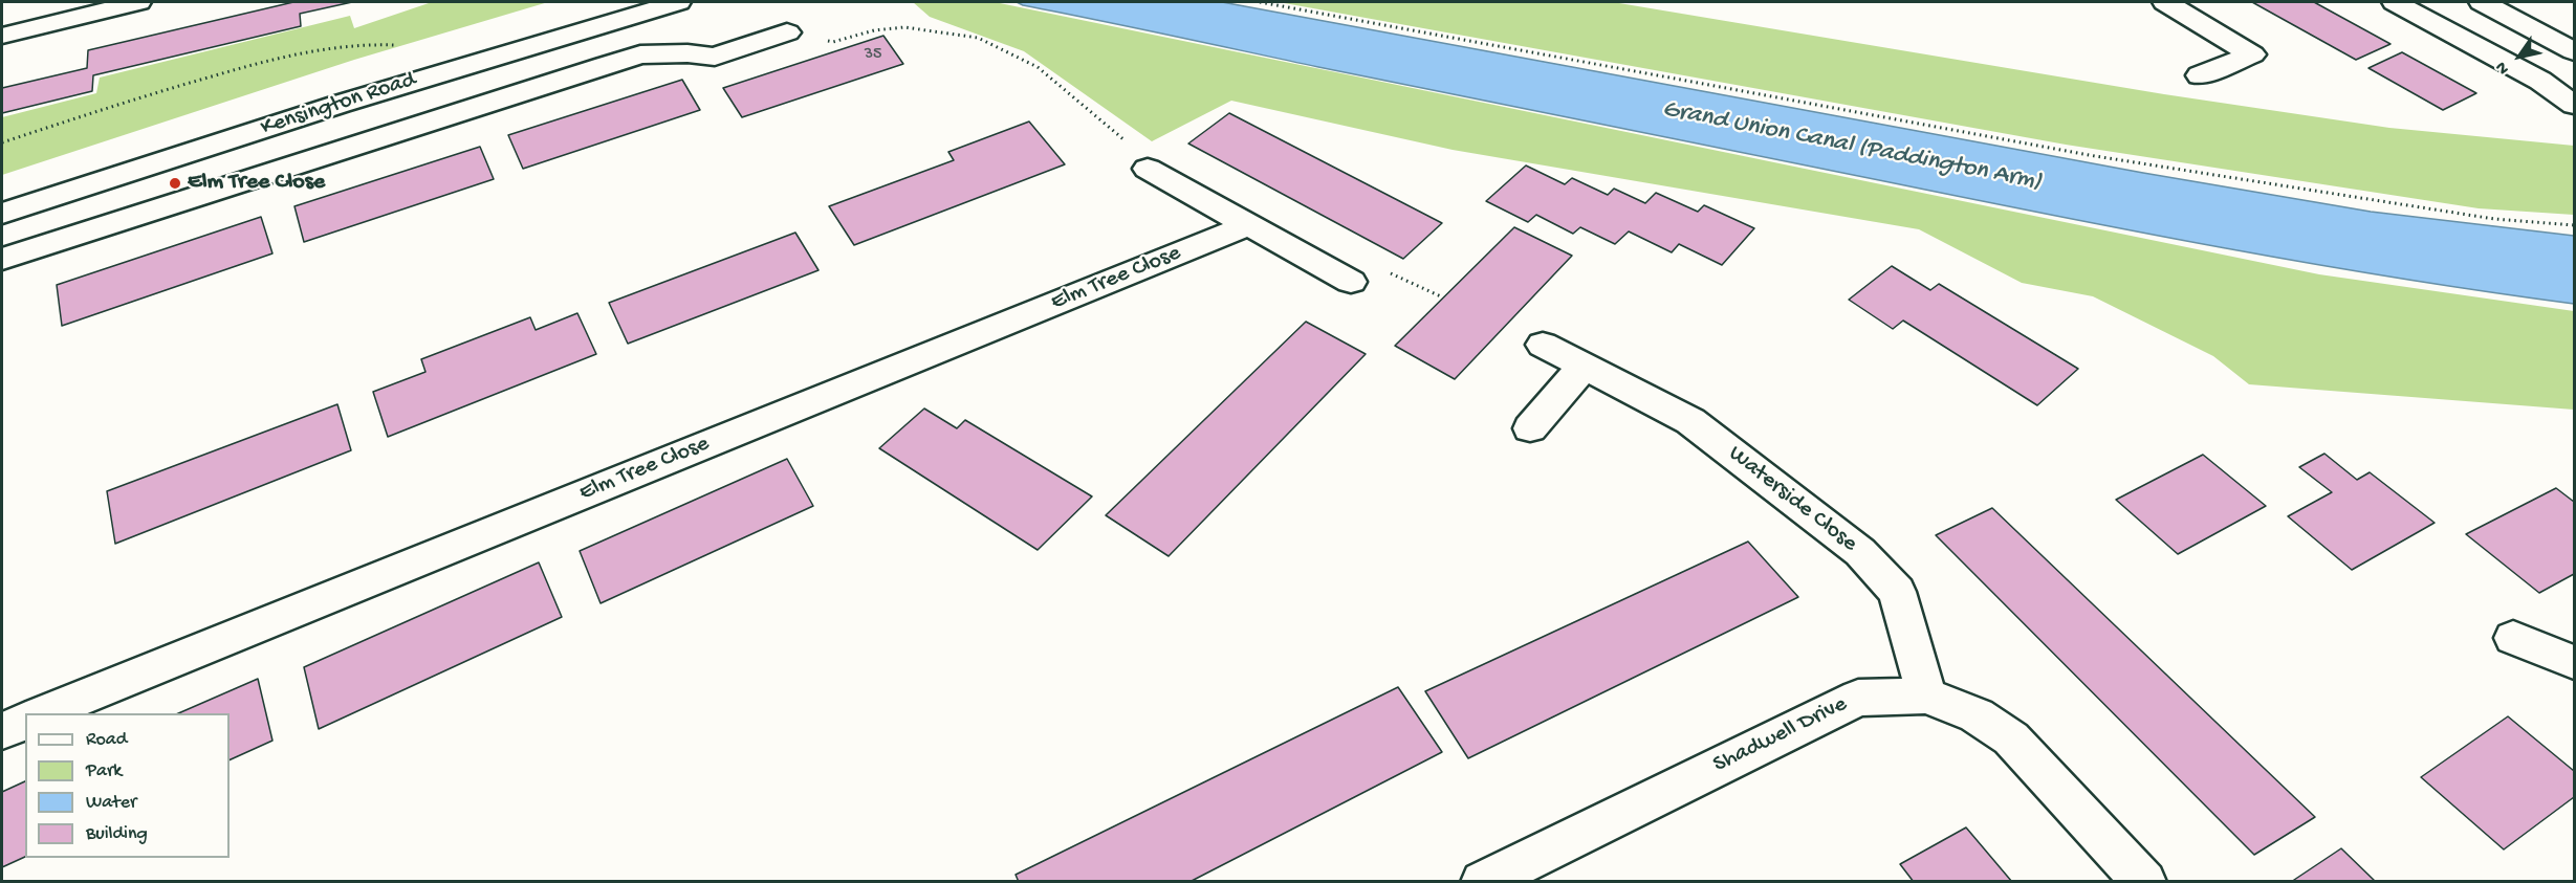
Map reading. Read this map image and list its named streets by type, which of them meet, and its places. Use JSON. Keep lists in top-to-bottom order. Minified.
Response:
{"streets":{"street":["Kensington Road","Elm Tree Close","Waterside Close","Shadwell Drive"]},"crossings":[["Waterside Close","Shadwell Drive"]],"water":["Grand Union Canal (Paddington Arm)"],"places":["Elm Tree Close"],"house_numbers":["35"],"legend":["Road","Park","Water","Building"],"north":"bottom left"}
